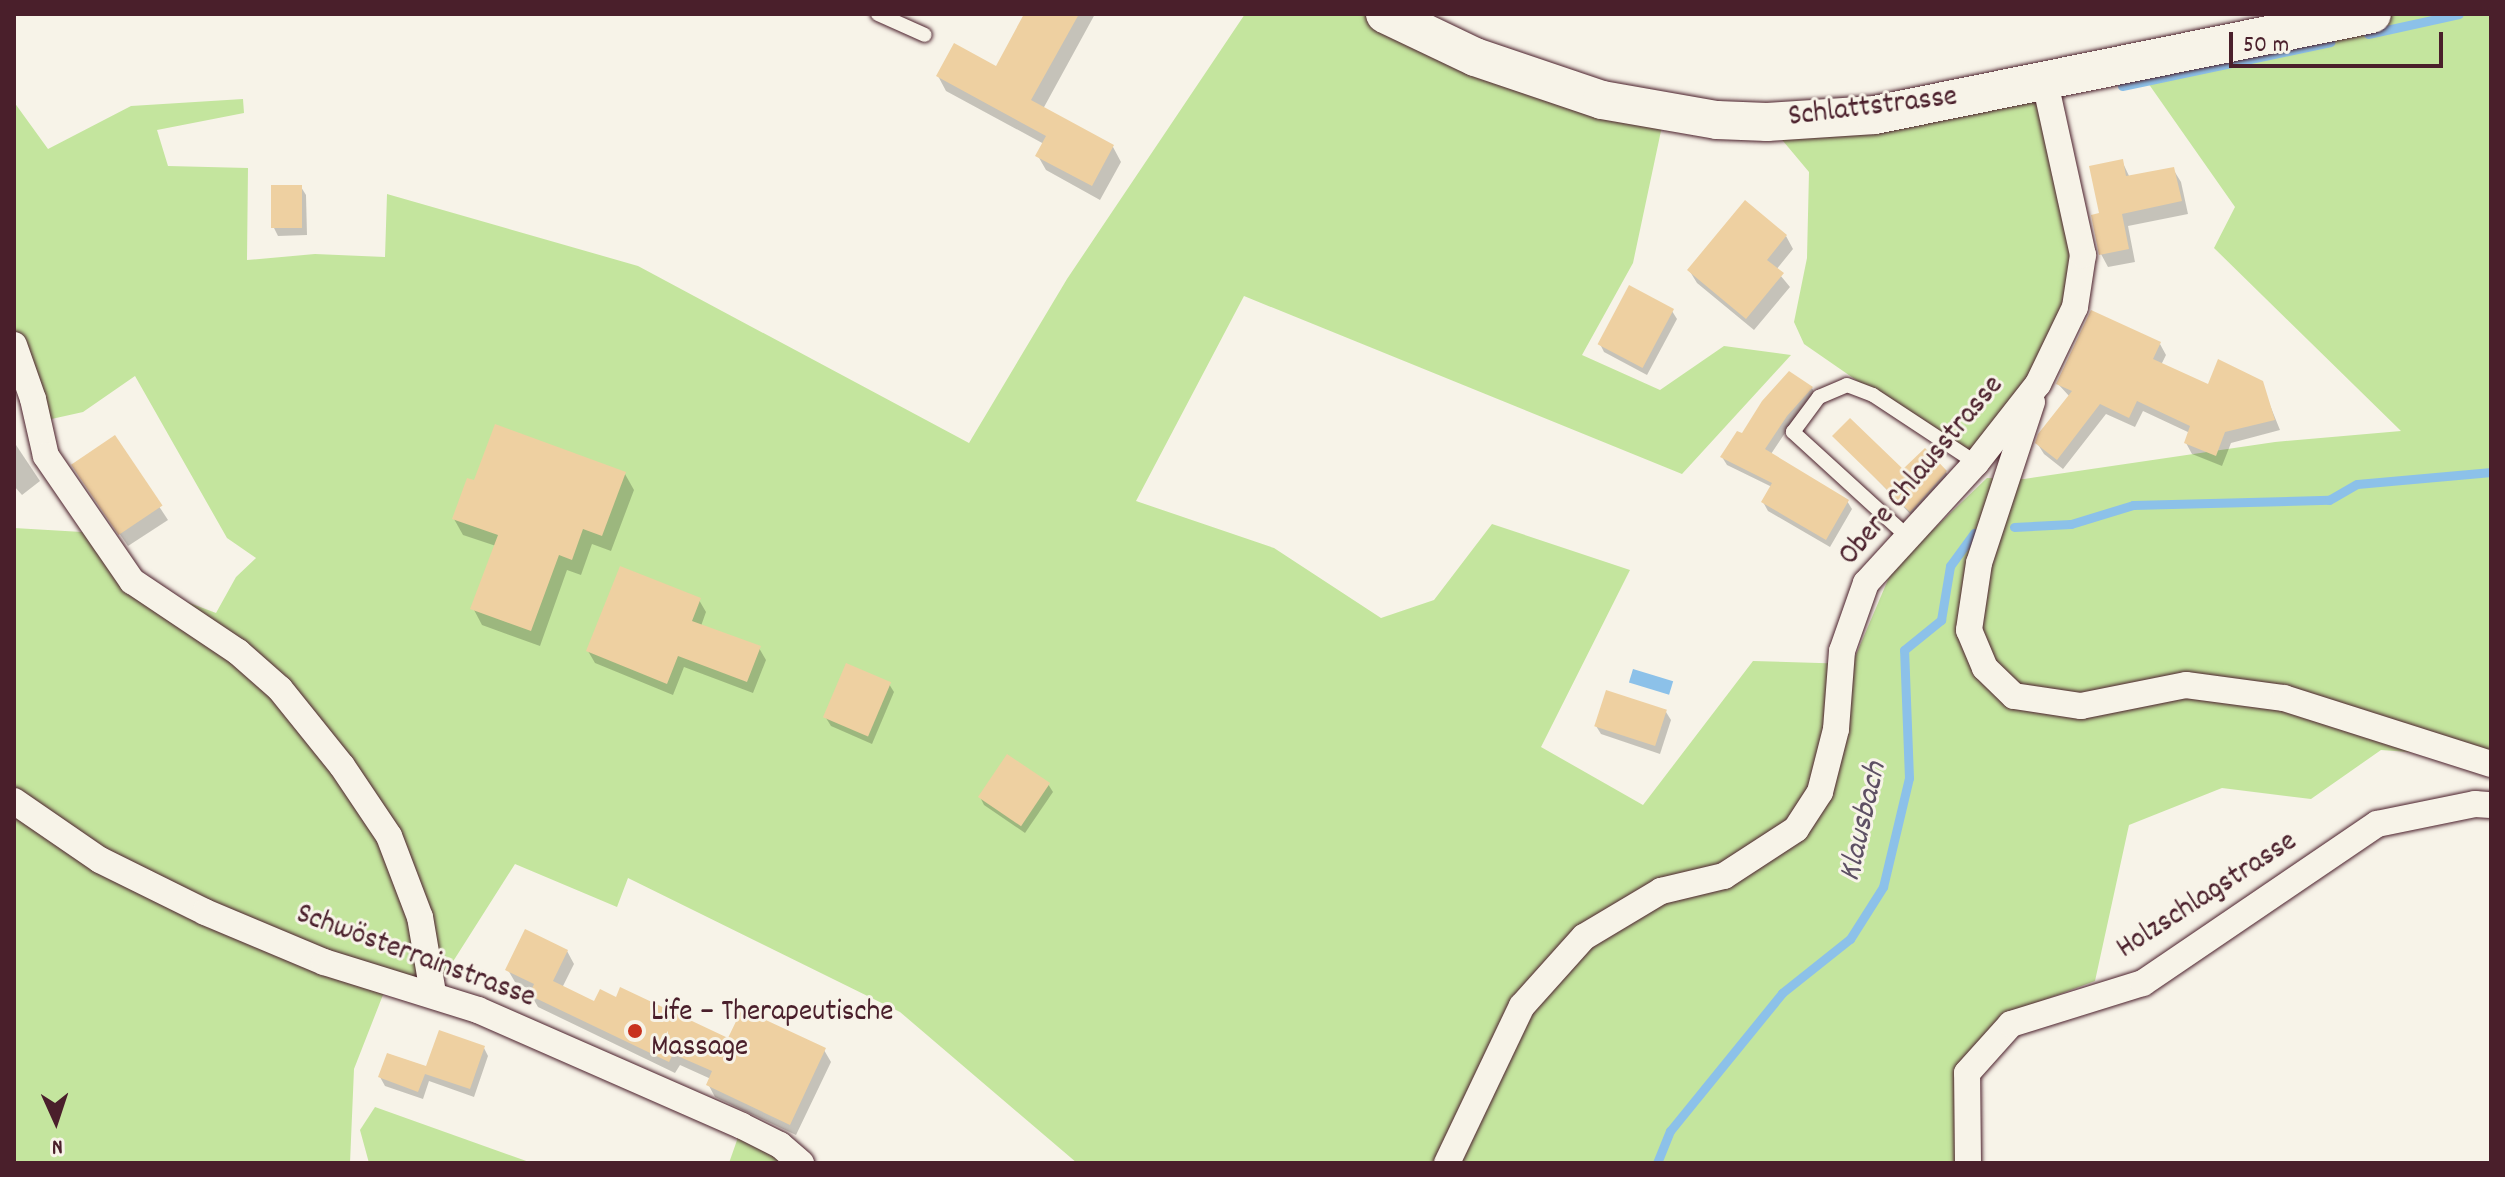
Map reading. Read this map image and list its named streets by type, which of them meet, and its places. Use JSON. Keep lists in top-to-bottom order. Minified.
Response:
{"streets":{"street":["Schlattstrasse","Obere Chlausstrasse","Holzschlagstrasse","Schwösterrainstrasse"]},"crossings":[["Schlattstrasse","Obere Chlausstrasse"]],"water":["Klausbach"],"places":["Life – Therapeutische Massage"],"scale_bar":"50 m","north":"bottom"}
